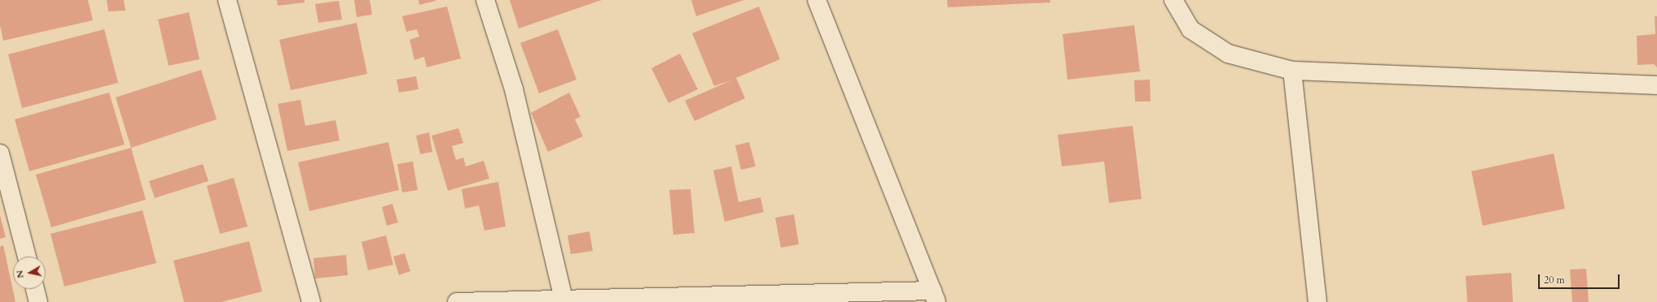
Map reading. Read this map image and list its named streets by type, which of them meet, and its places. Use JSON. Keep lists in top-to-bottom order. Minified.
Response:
{"scale_bar":"20 m","north":"left"}
